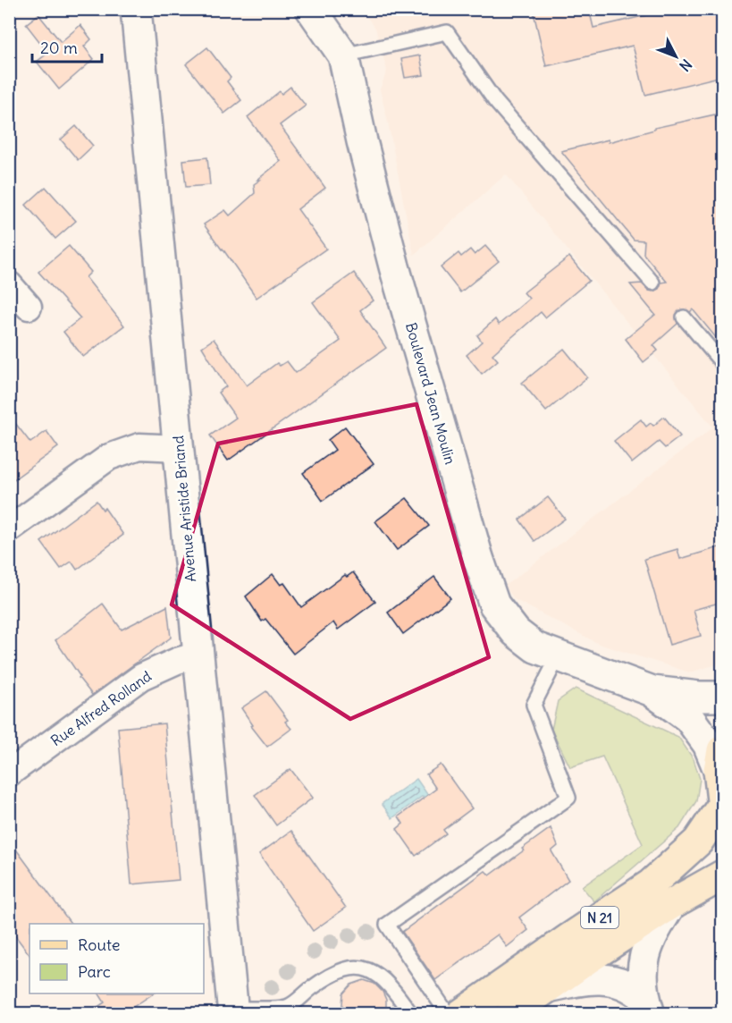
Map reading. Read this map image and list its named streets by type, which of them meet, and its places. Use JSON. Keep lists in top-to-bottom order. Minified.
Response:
{"streets":{"main road":["N 21"],"street":["Boulevard Jean Moulin","Avenue Aristide Briand","Rue Alfred Rolland"]},"crossings":[["Avenue Aristide Briand","Rue Alfred Rolland"]],"legend":["Route","Parc"],"scale_bar":"20 m","north":"bottom right"}
